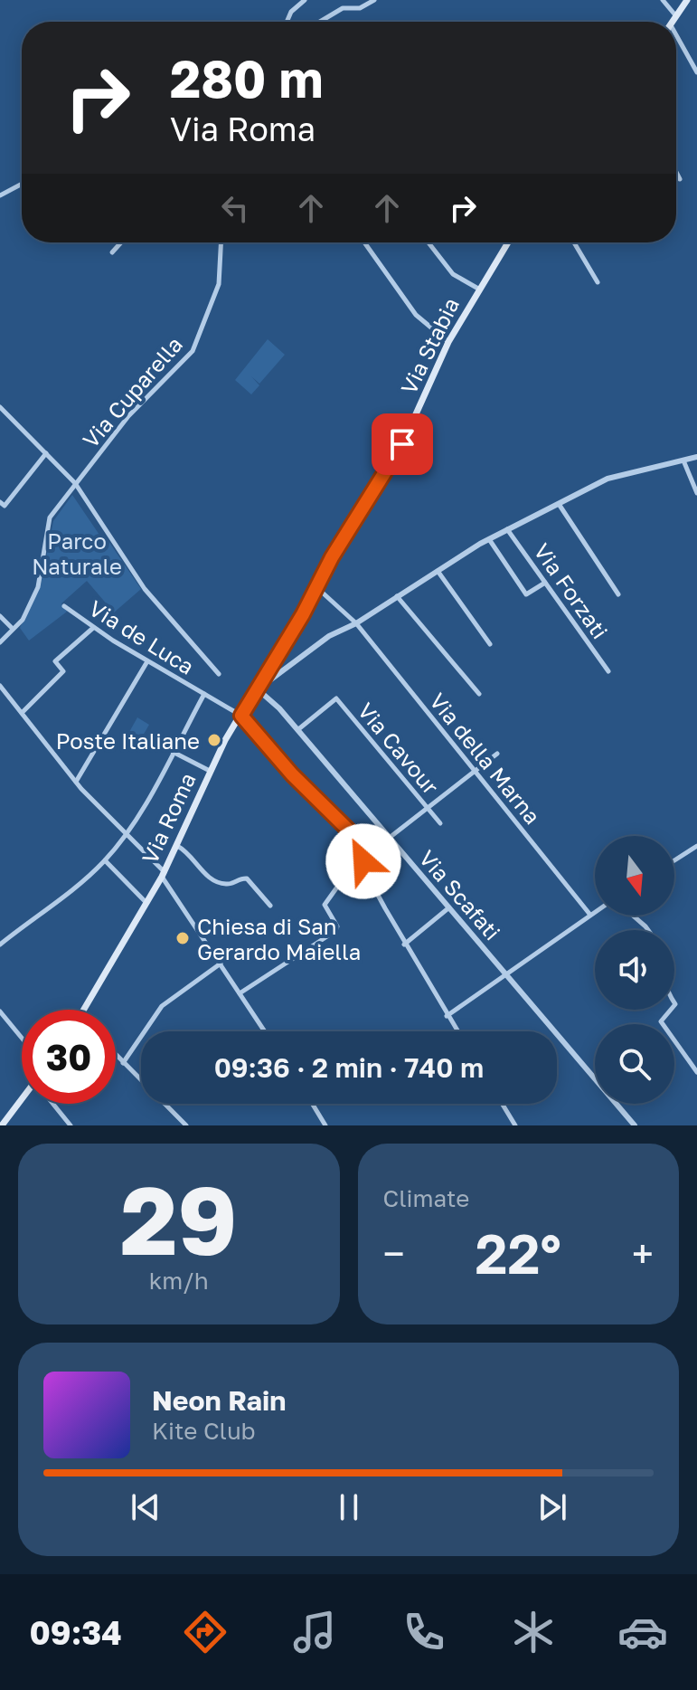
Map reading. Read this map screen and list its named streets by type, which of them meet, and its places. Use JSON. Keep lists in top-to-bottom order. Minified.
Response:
{"streets":{"main road":["Via Stabia","Via Roma"],"street":["Via Cuparella","Via Forzati","Via de Luca","Via Cavour","Via della Marna","Via Scafati"]},"crossings":[["Via Stabia","Via Roma"],["Via de Luca","Via Roma"],["Via Cavour","Via Scafati"],["Via della Marna","Via Roma"],["Via Roma","Via Scafati"]],"parks":["Parco Naturale"],"places":["Poste Italiane","Chiesa di San Gerardo Maiella"],"north":"bottom","page":{"turn":["280 m","Via Roma"],"limit":"30","trip":"09:36 · 2 min · 740 m","tile":[["29","km/h"],"Climate"],"heat":["−","22°","+"],"song":["Neon Rain","Kite Club"],"tabs":"09:34"}}
